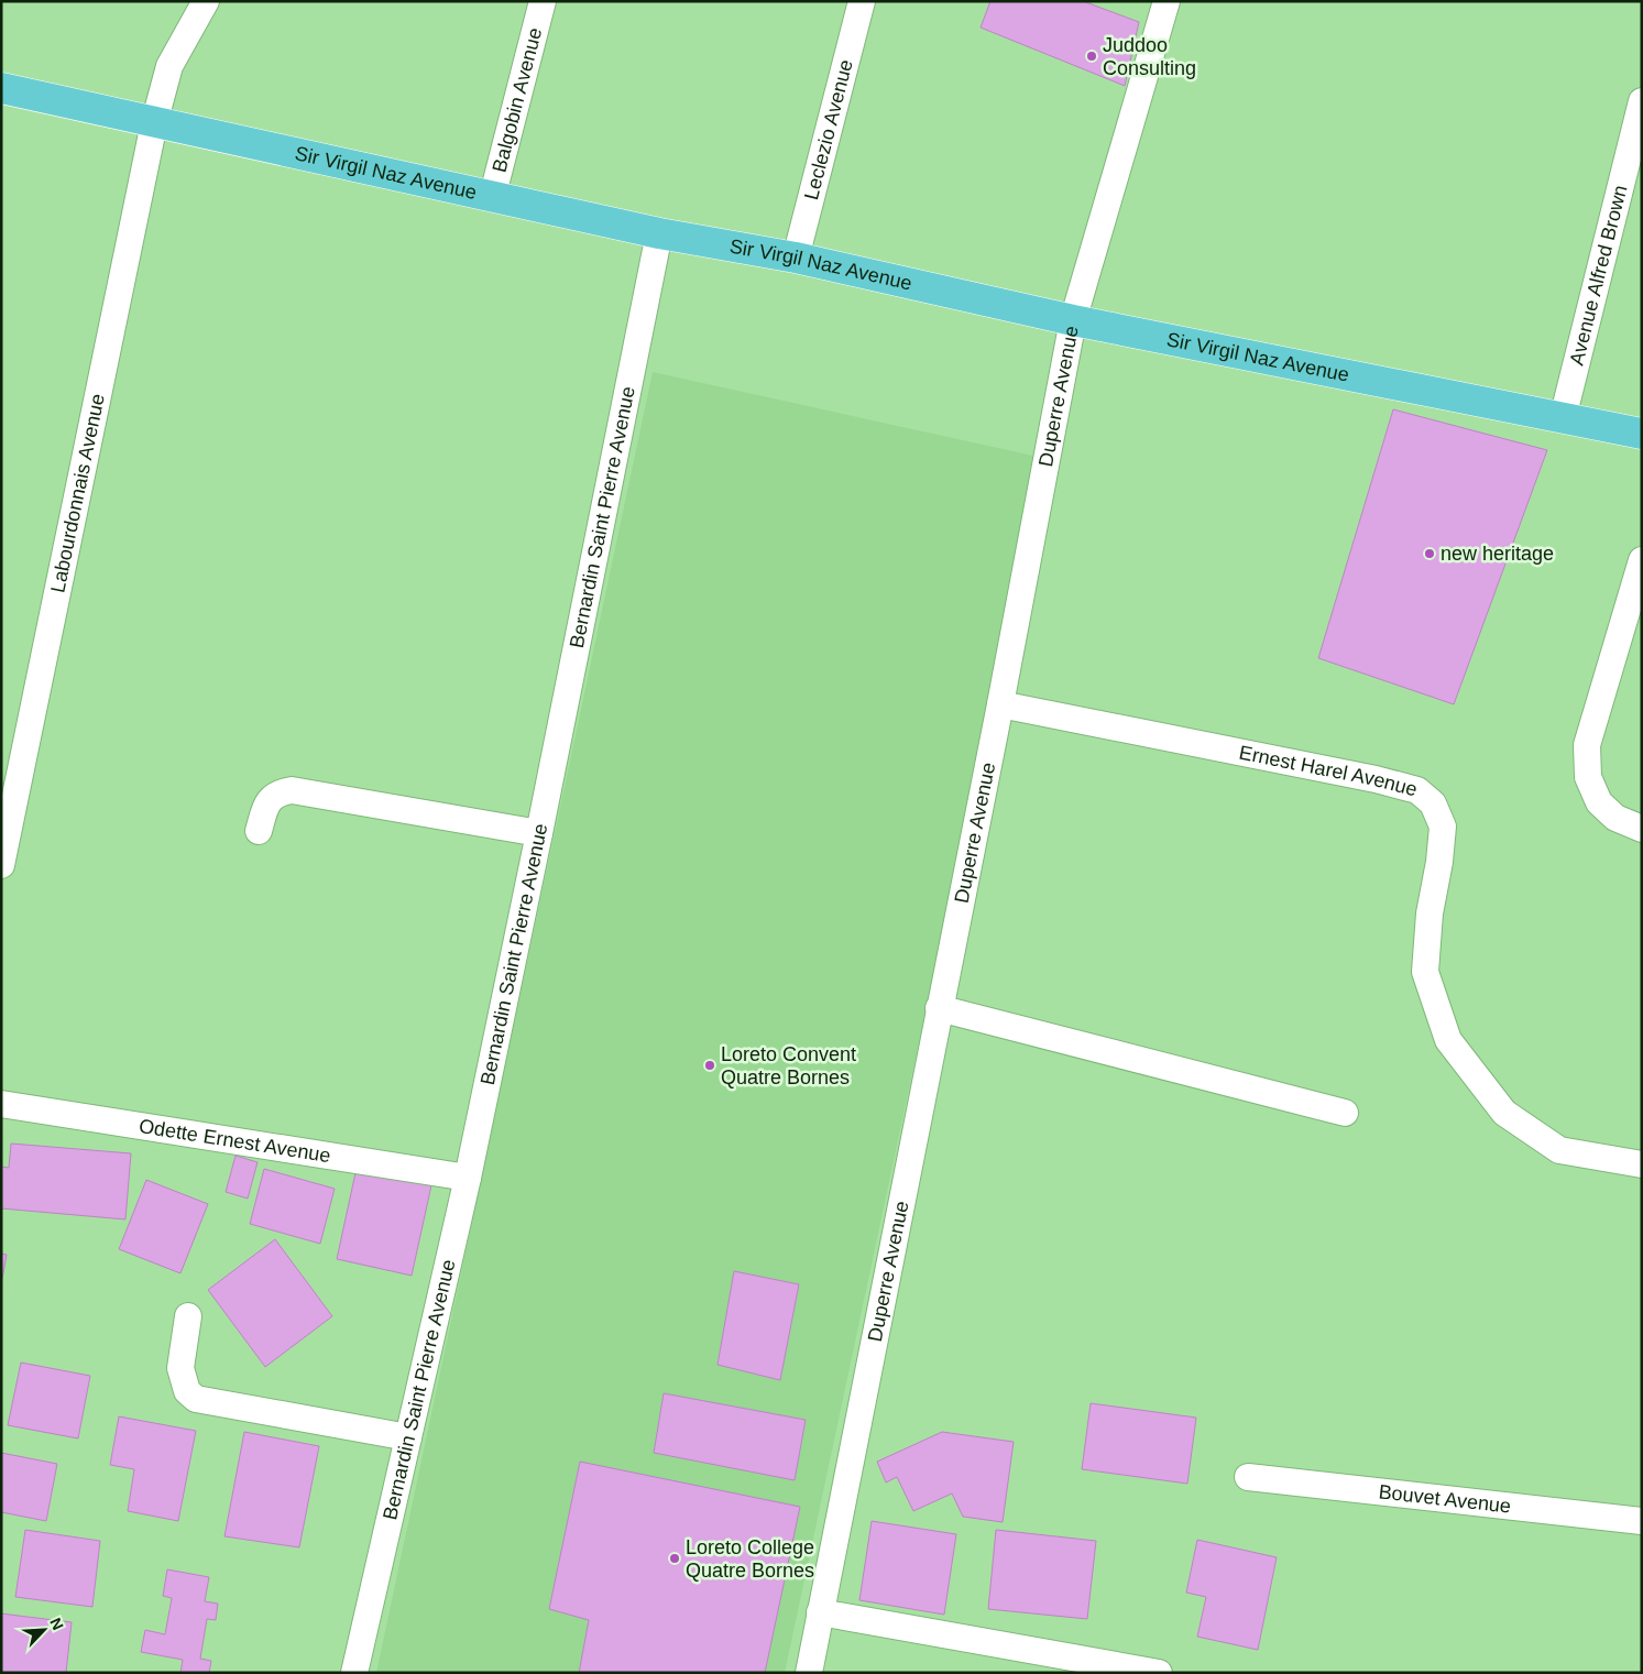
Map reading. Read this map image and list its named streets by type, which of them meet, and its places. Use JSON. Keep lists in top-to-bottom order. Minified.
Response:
{"streets":{"main road":["Sir Virgil Naz Avenue"],"street":["Balgobin Avenue","Leclezio Avenue","Avenue Alfred Brown","Duperre Avenue","Labourdonnais Avenue","Bernardin Saint Pierre Avenue","Ernest Harel Avenue","Odette Ernest Avenue","Bouvet Avenue"]},"crossings":[["Balgobin Avenue","Sir Virgil Naz Avenue"],["Leclezio Avenue","Sir Virgil Naz Avenue"],["Sir Virgil Naz Avenue","Avenue Alfred Brown"],["Sir Virgil Naz Avenue","Duperre Avenue"],["Sir Virgil Naz Avenue","Labourdonnais Avenue"],["Sir Virgil Naz Avenue","Bernardin Saint Pierre Avenue"],["Duperre Avenue","Ernest Harel Avenue"],["Bernardin Saint Pierre Avenue","Odette Ernest Avenue"]],"places":["Juddoo Consulting","new heritage","Loreto Convent Quatre Bornes","Loreto College Quatre Bornes"],"north":"top right"}
